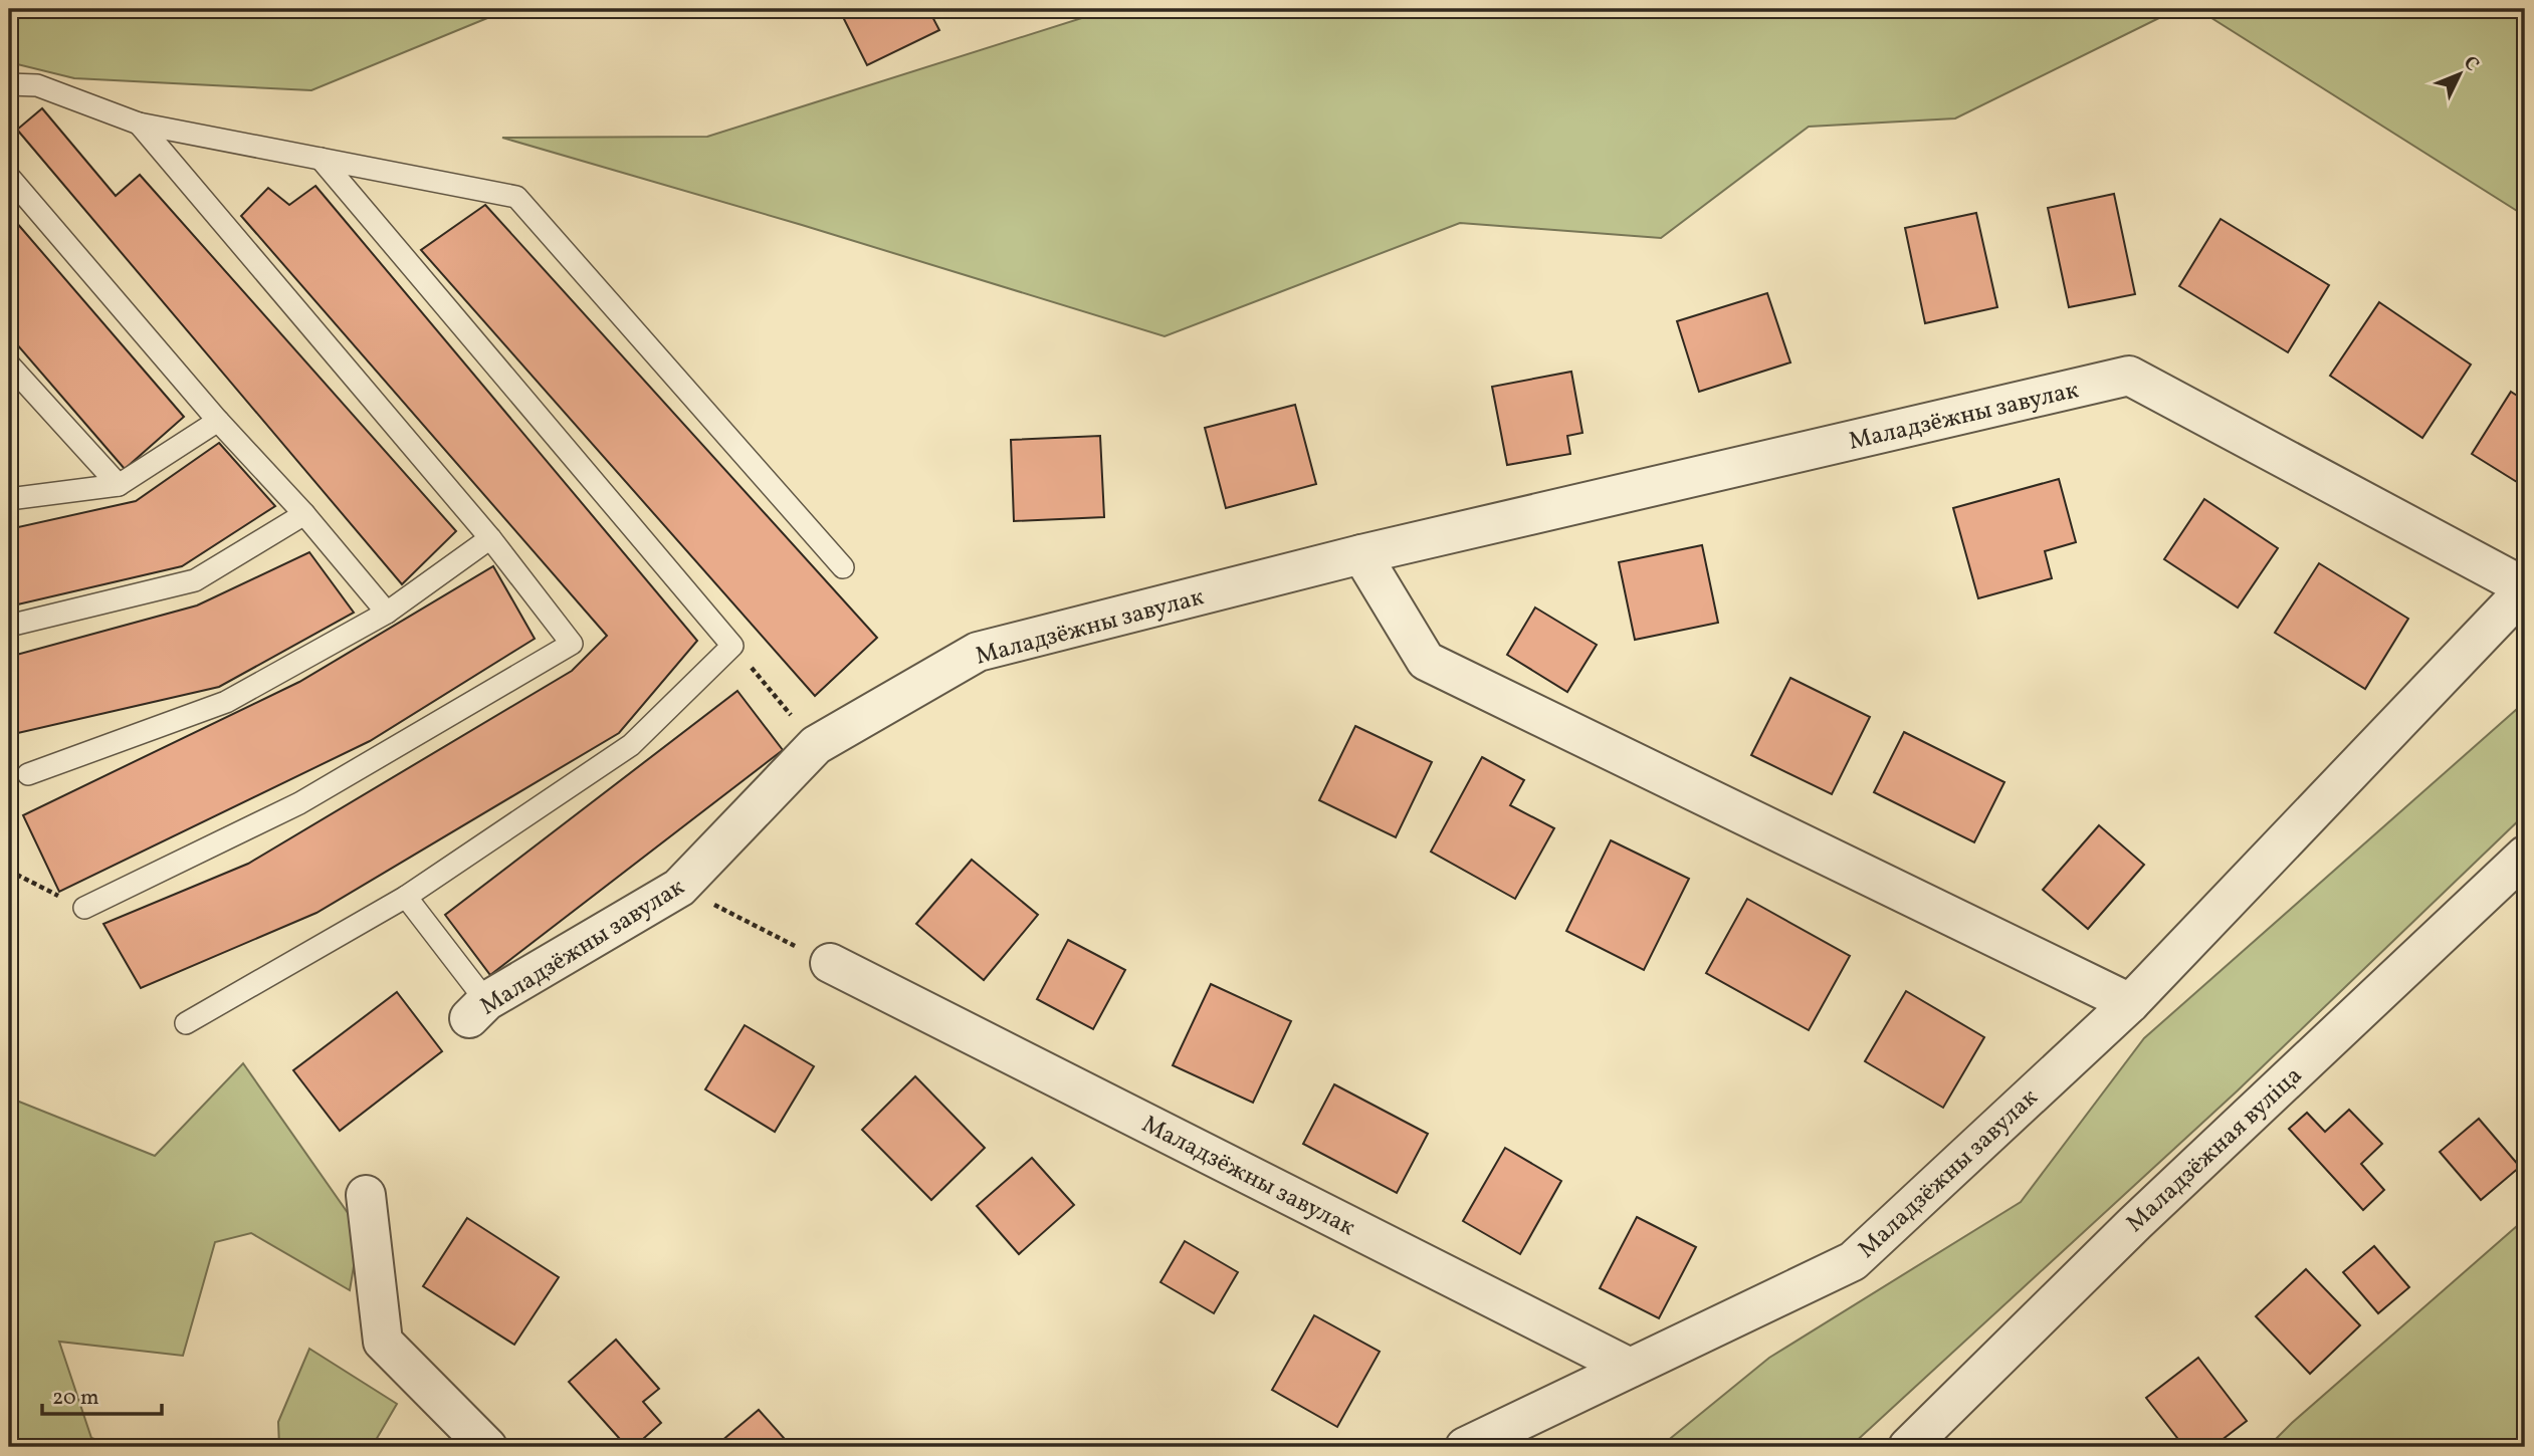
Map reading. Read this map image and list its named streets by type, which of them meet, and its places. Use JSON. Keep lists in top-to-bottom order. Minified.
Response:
{"streets":{"street":["Маладзёжны завулак","Маладзёжная вуліца"]},"scale_bar":"20 m","north":"top right"}
